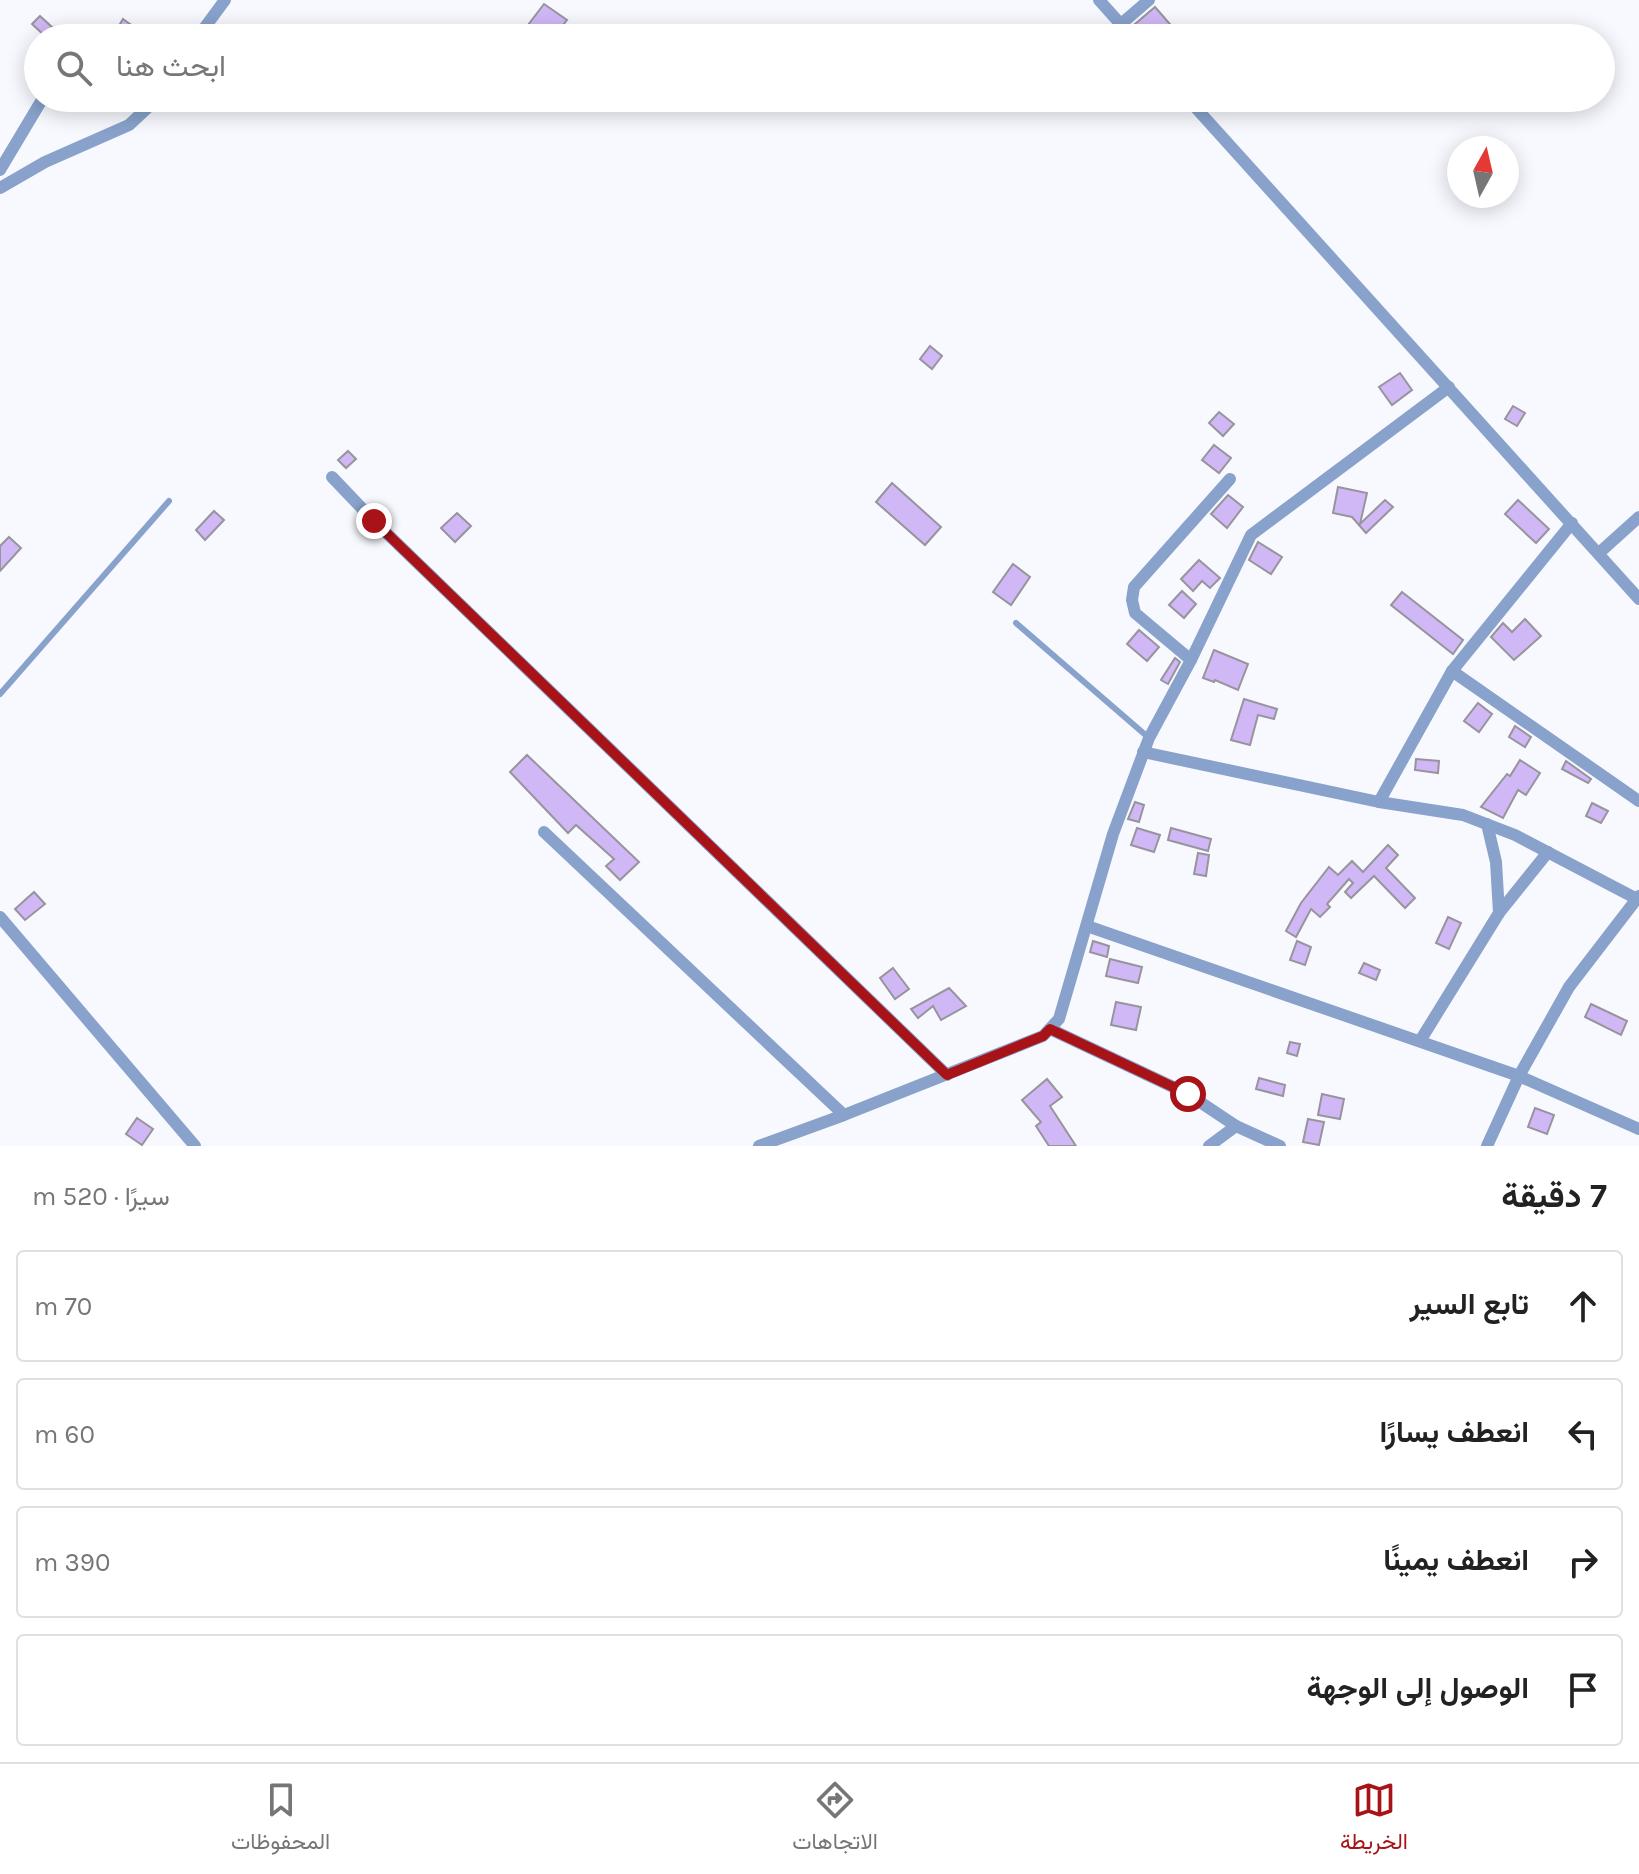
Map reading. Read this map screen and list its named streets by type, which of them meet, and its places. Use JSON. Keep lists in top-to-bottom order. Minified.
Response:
{"north":"top","page":{"search":"ابحث هنا","heading":["7 دقيقة","سيرًا · 520 m"],"list":[["تابع السير","70 m"],["انعطف يسارًا","60 m"],["انعطف يمينًا","390 m"],"الوصول إلى الوجهة"],"nav":["الخريطة","الاتجاهات","المحفوظات"]}}
